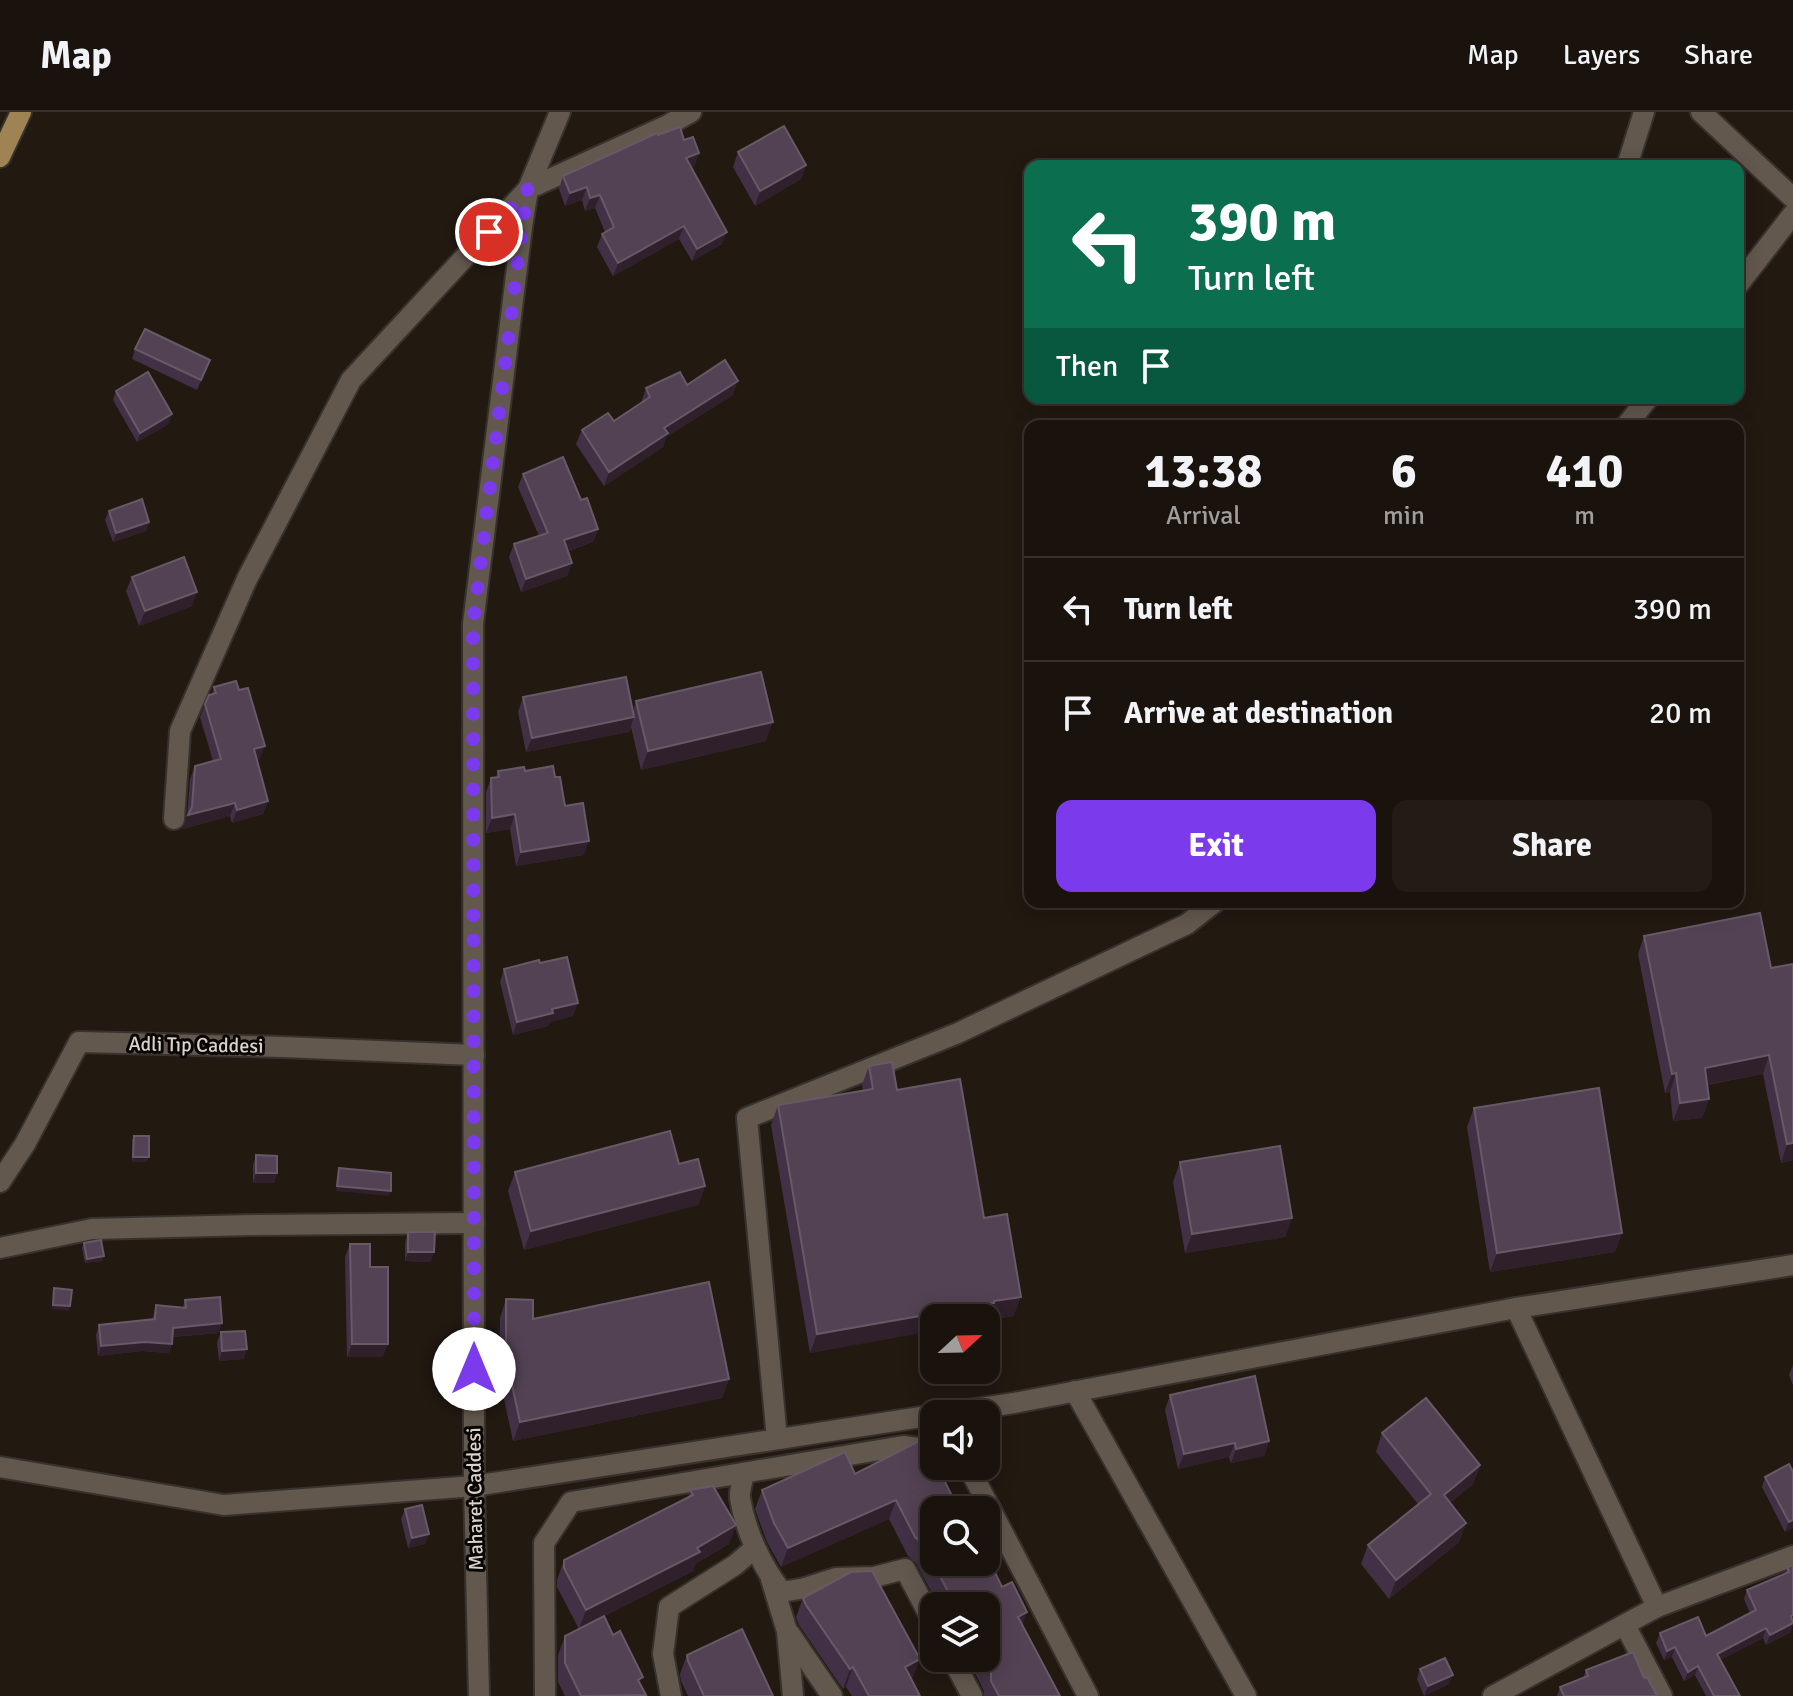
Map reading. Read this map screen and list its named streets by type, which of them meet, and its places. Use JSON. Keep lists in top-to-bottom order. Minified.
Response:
{"streets":{"street":["Adli Tıp Caddesi","Maharet Caddesi"]},"crossings":[["Adli Tıp Caddesi","Maharet Caddesi"]],"north":"right","page":{"header":"Map","nav":["Map","Layers","Share"],"turn":["390 m","Turn left"],"then":"Then","eta":["13:38","Arrival","6","min","410","m"],"list":[{"name":"Turn left","value":"390 m"},{"name":"Arrive at destination","value":"20 m"}],"buttons":["Exit","Share"]}}
